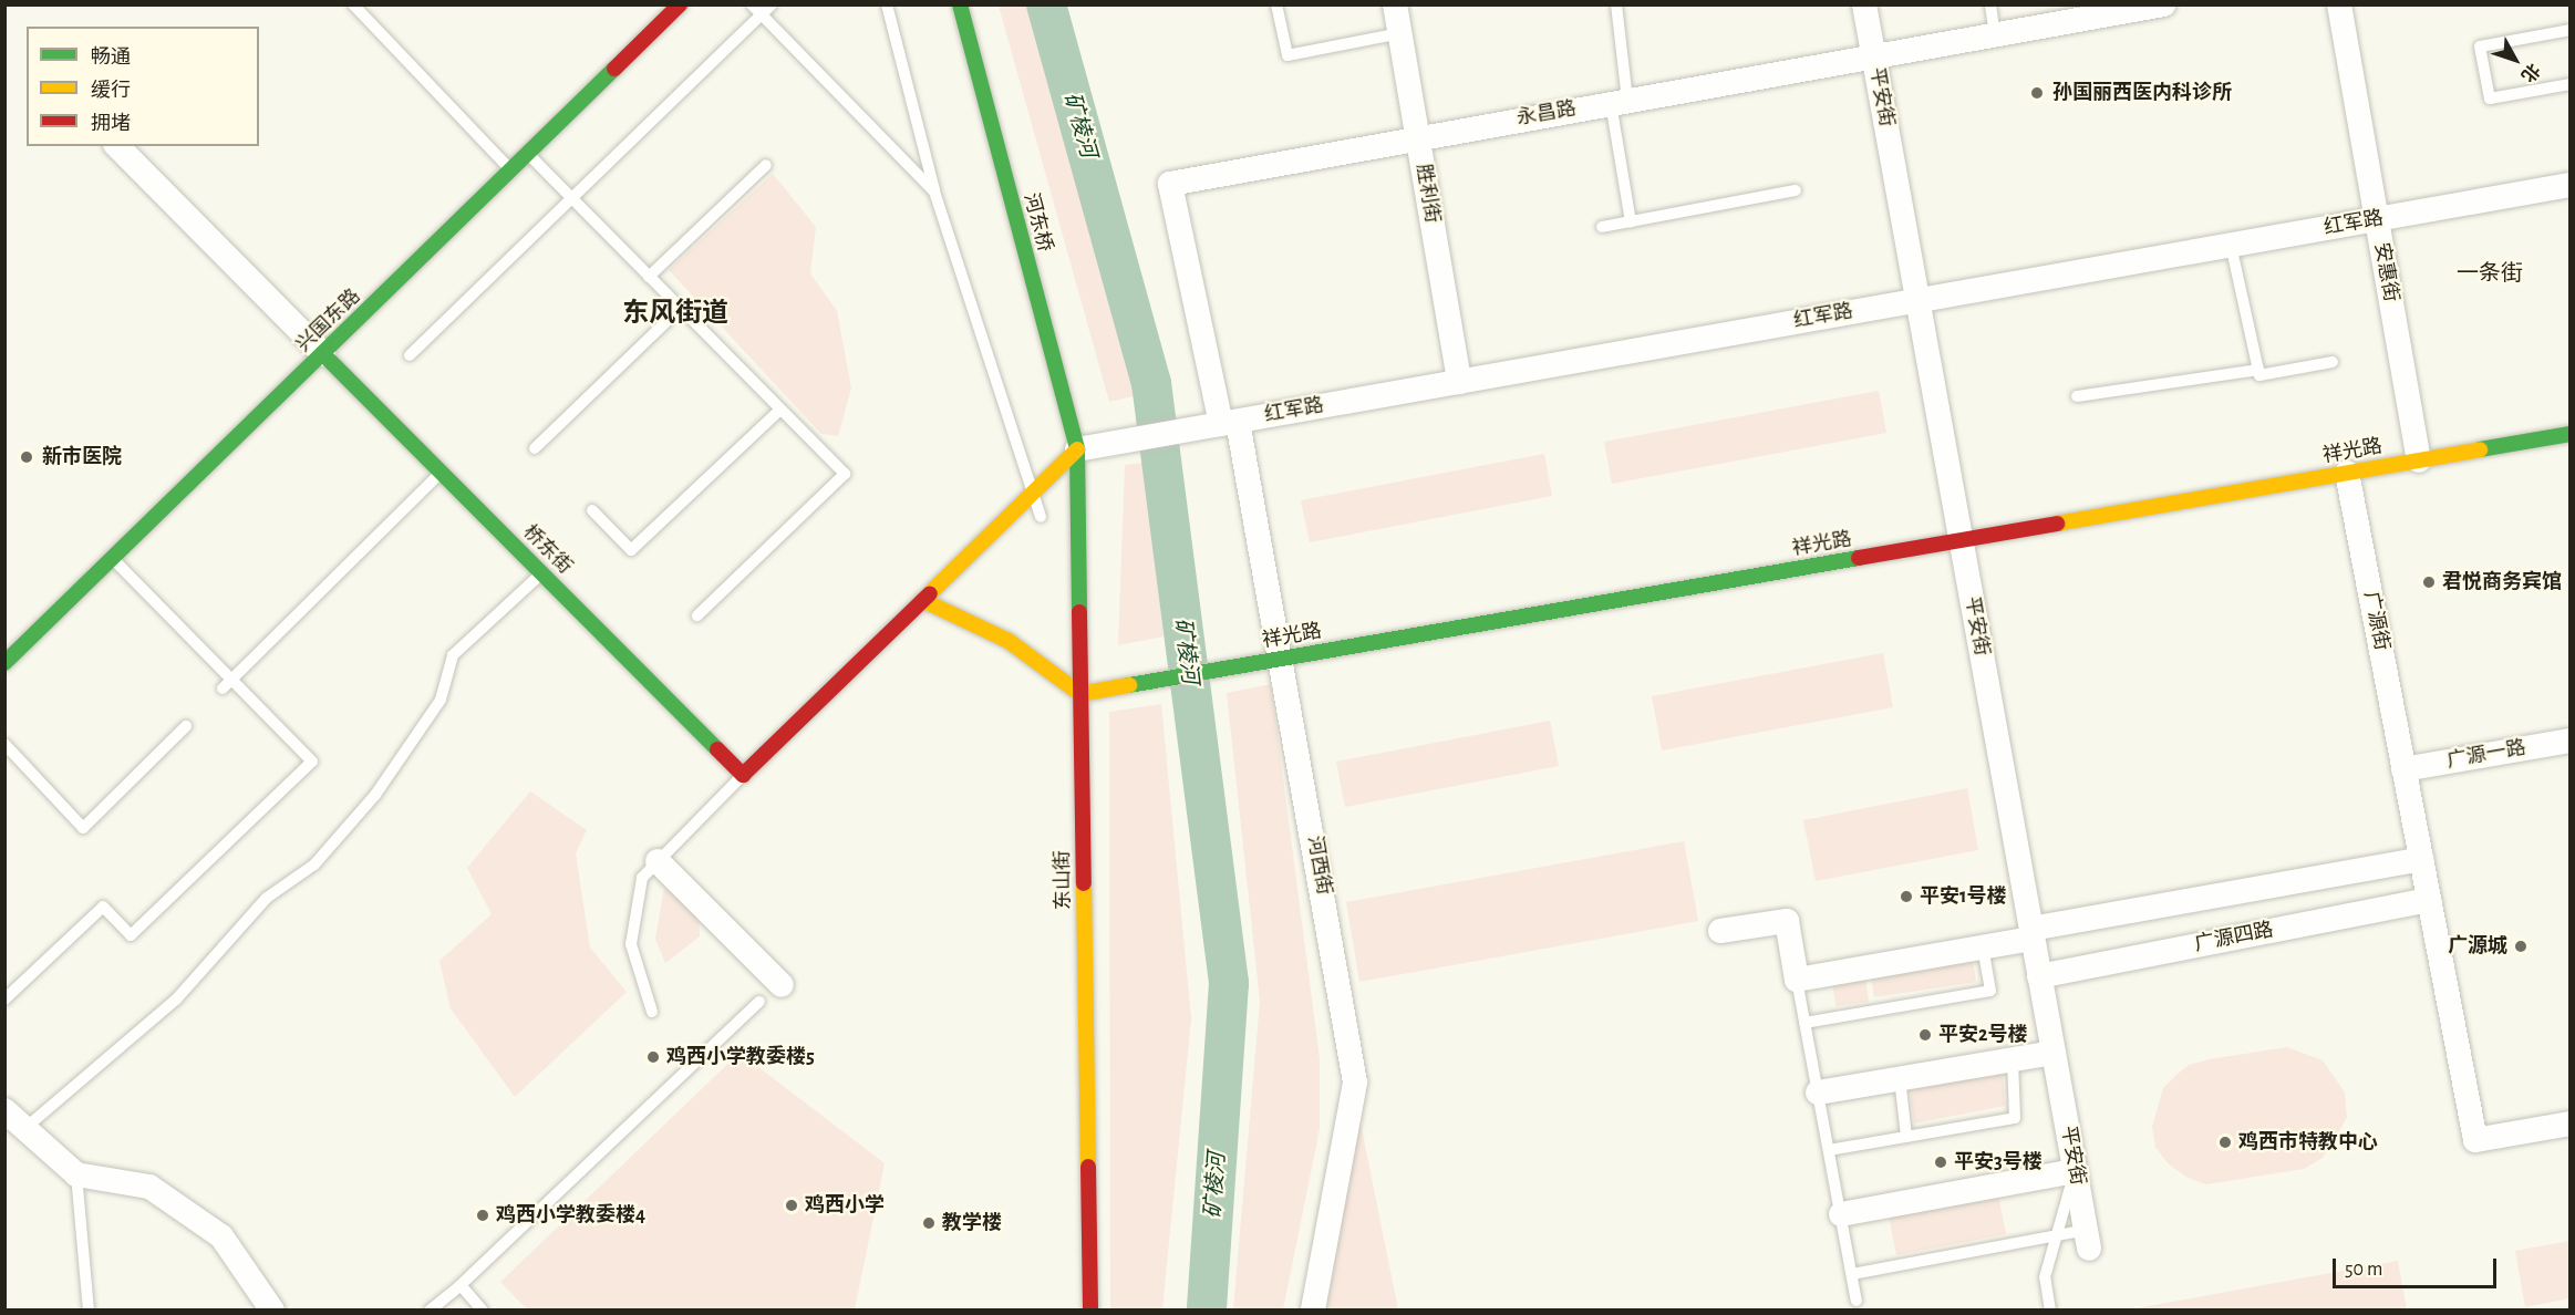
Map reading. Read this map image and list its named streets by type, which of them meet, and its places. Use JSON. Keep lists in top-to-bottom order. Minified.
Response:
{"streets":{"street":["平安街","永昌路","胜利街","河东桥","红军路","安惠街","兴国东路","祥光路","桥东街","广源街","广源一路","河西街","东山街","广源四路"]},"crossings":[["平安街","永昌路"],["平安街","红军路"],["平安街","祥光路"],["平安街","广源四路"],["永昌路","胜利街"],["永昌路","红军路"],["永昌路","河西街"],["胜利街","红军路"],["河东桥","红军路"],["河东桥","东山街"],["红军路","安惠街"],["红军路","河西街"],["红军路","东山街"],["安惠街","祥光路"],["兴国东路","桥东街"],["祥光路","广源街"],["祥光路","河西街"],["祥光路","东山街"],["广源街","广源一路"],["广源街","广源四路"]],"districts":["一条街","东风街道"],"water":["矿棱河"],"places":["孙国丽西医内科诊所","新市医院","君悦商务宾馆","平安1号楼","广源城","平安2号楼","鸡西小学教委楼5","鸡西市特教中心","平安3号楼","鸡西小学","鸡西小学教委楼4","教学楼"],"legend":["畅通","缓行","拥堵"],"scale_bar":"50 m","north":"bottom right"}
